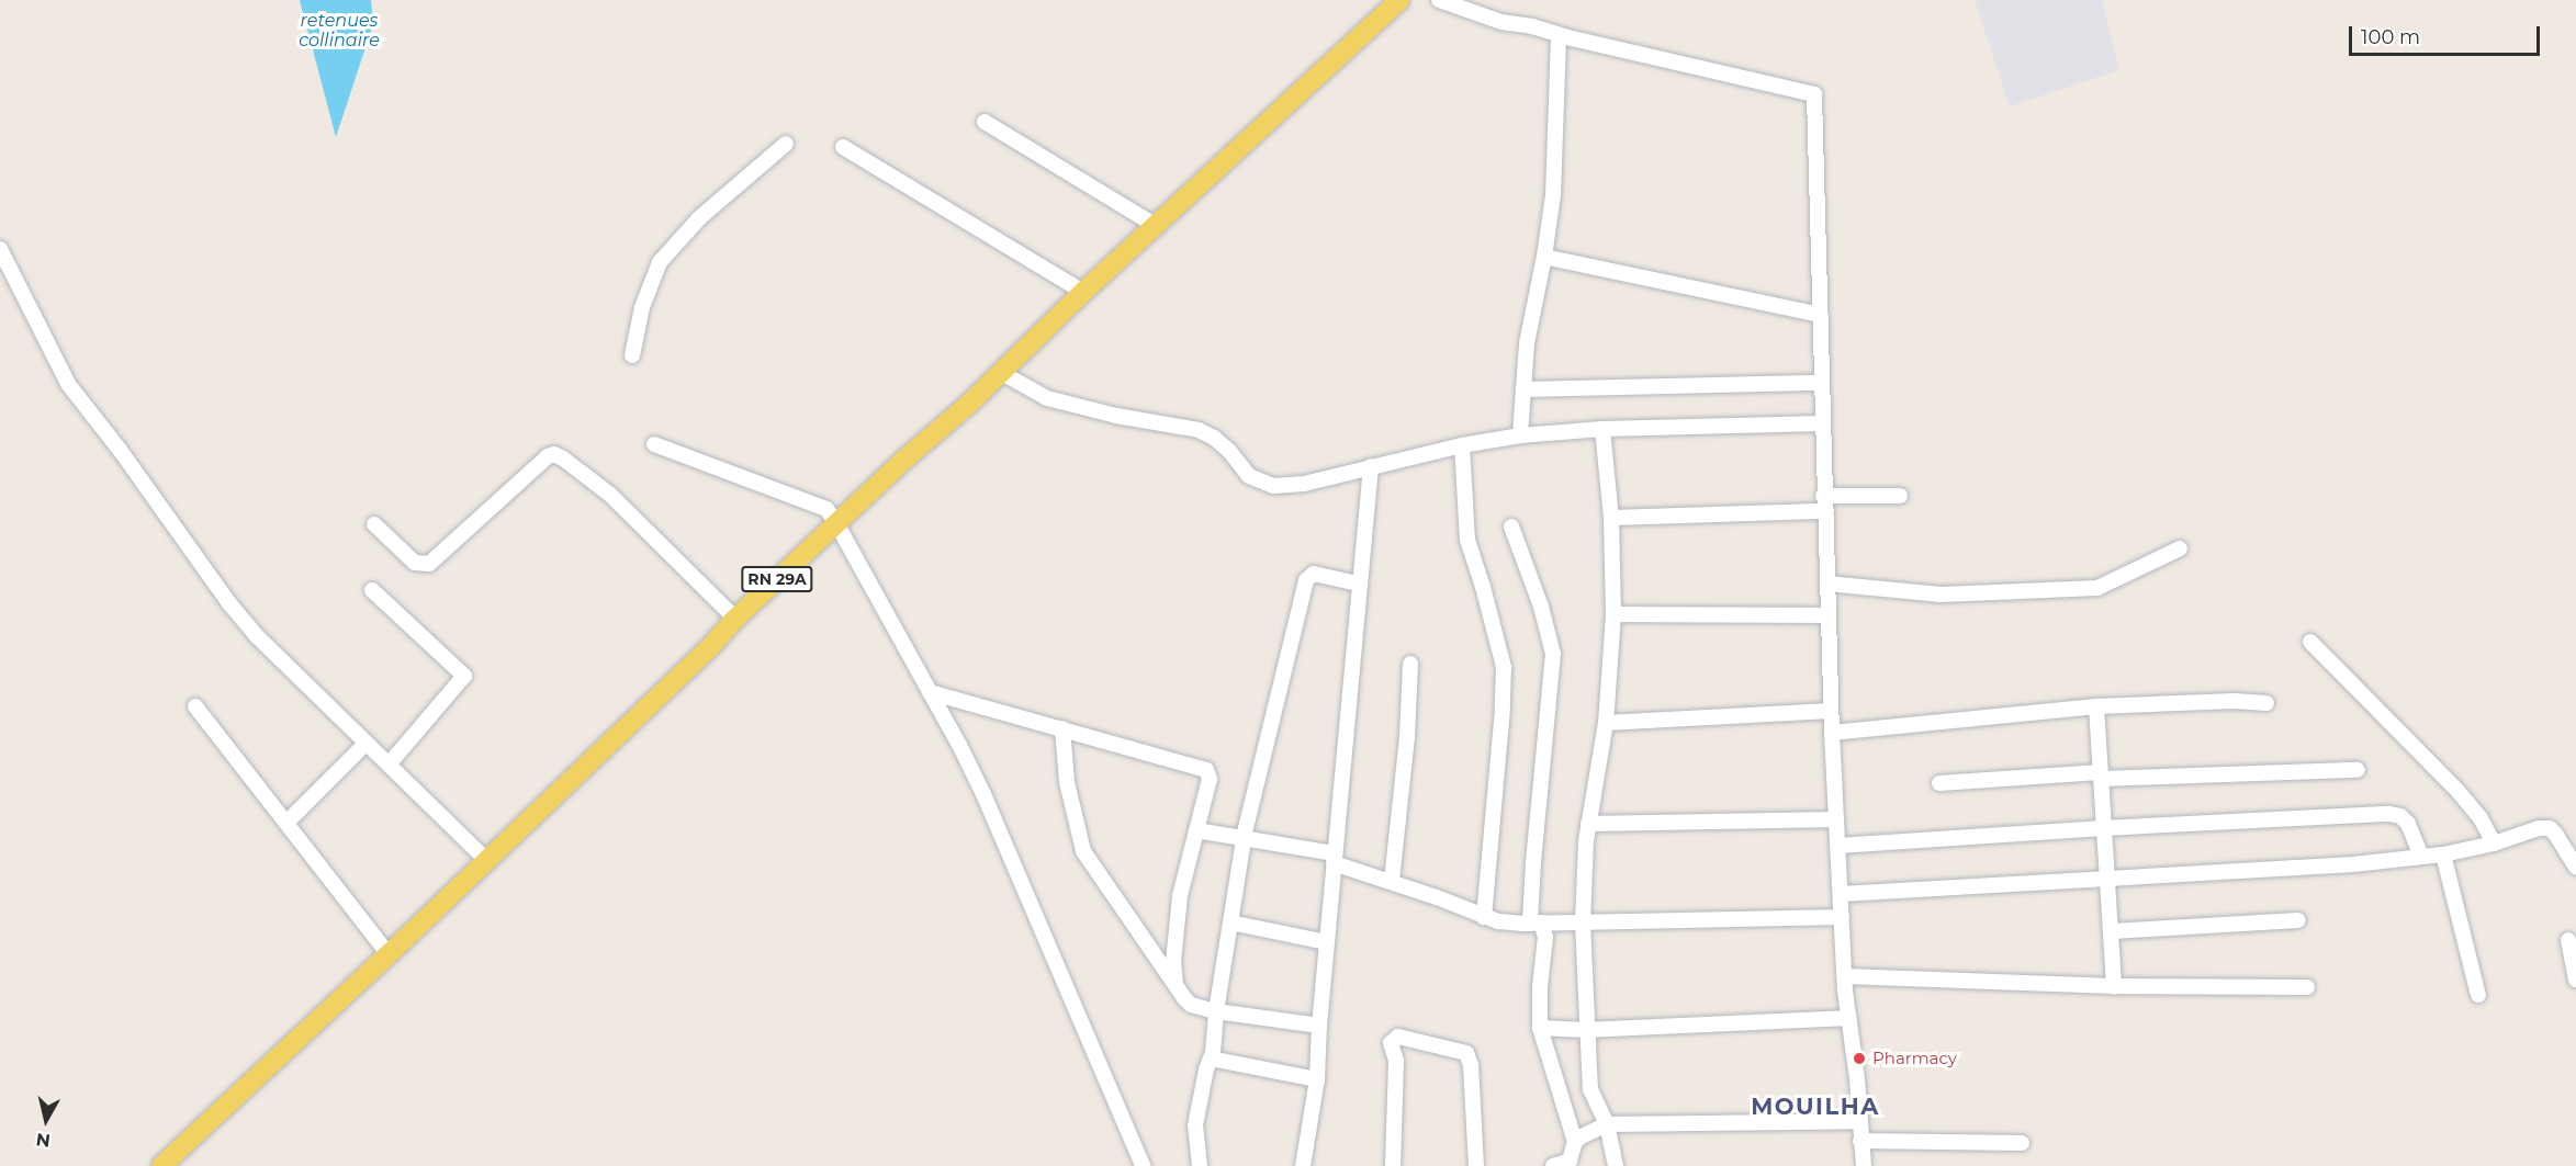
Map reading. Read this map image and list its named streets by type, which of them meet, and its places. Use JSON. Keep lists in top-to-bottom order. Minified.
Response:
{"streets":{"main road":["RN 29A"]},"districts":["MOUILHA"],"water":["retenues collinaire"],"places":["Pharmacy"],"scale_bar":"100 m","north":"bottom"}
